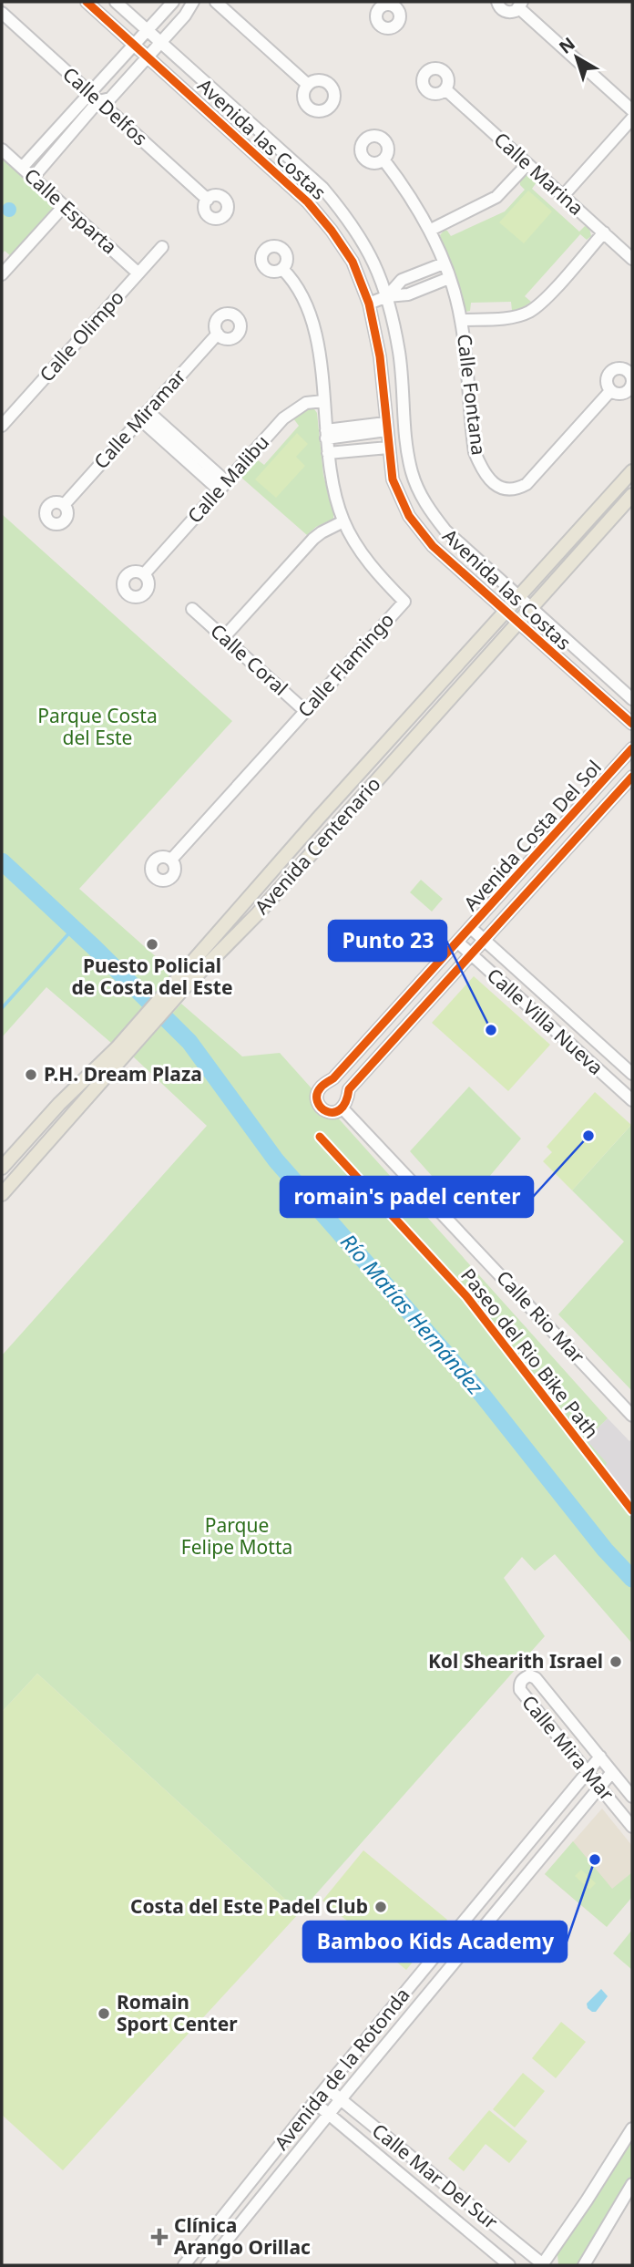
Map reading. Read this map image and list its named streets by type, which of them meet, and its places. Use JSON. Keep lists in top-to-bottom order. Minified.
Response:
{"streets":{"main road":["Avenida Centenario"],"street":["Calle Delfos","Avenida las Costas","Calle Marina","Calle Esparta","Calle Olimpo","Calle Fontana","Calle Miramar","Calle Malibu","Calle Coral","Calle Flamingo","Avenida Costa Del Sol","Calle Villa Nueva","Calle Rio Mar","Calle Mira Mar","Avenida de la Rotonda","Calle Mar Del Sur"],"cycle path":["Paseo del Rio Bike Path"]},"crossings":[["Avenida las Costas","Avenida Centenario"],["Calle Esparta","Calle Olimpo"],["Calle Malibu","Calle Flamingo"],["Calle Coral","Calle Flamingo"],["Avenida Costa Del Sol","Calle Villa Nueva"],["Avenida Costa Del Sol","Calle Rio Mar"],["Calle Mira Mar","Avenida de la Rotonda"],["Avenida de la Rotonda","Calle Mar Del Sur"]],"water":["Río Matías Hernández"],"parks":["Parque Costa del Este","Parque Felipe Motta"],"places":{"other":["Puesto Policial de Costa del Este","Punto 23","P.H. Dream Plaza","romain's padel center","Kol Shearith Israel","Bamboo Kids Academy","Costa del Este Padel Club","Romain Sport Center"],"health":["Clínica Arango Orillac"]},"north":"top left"}
